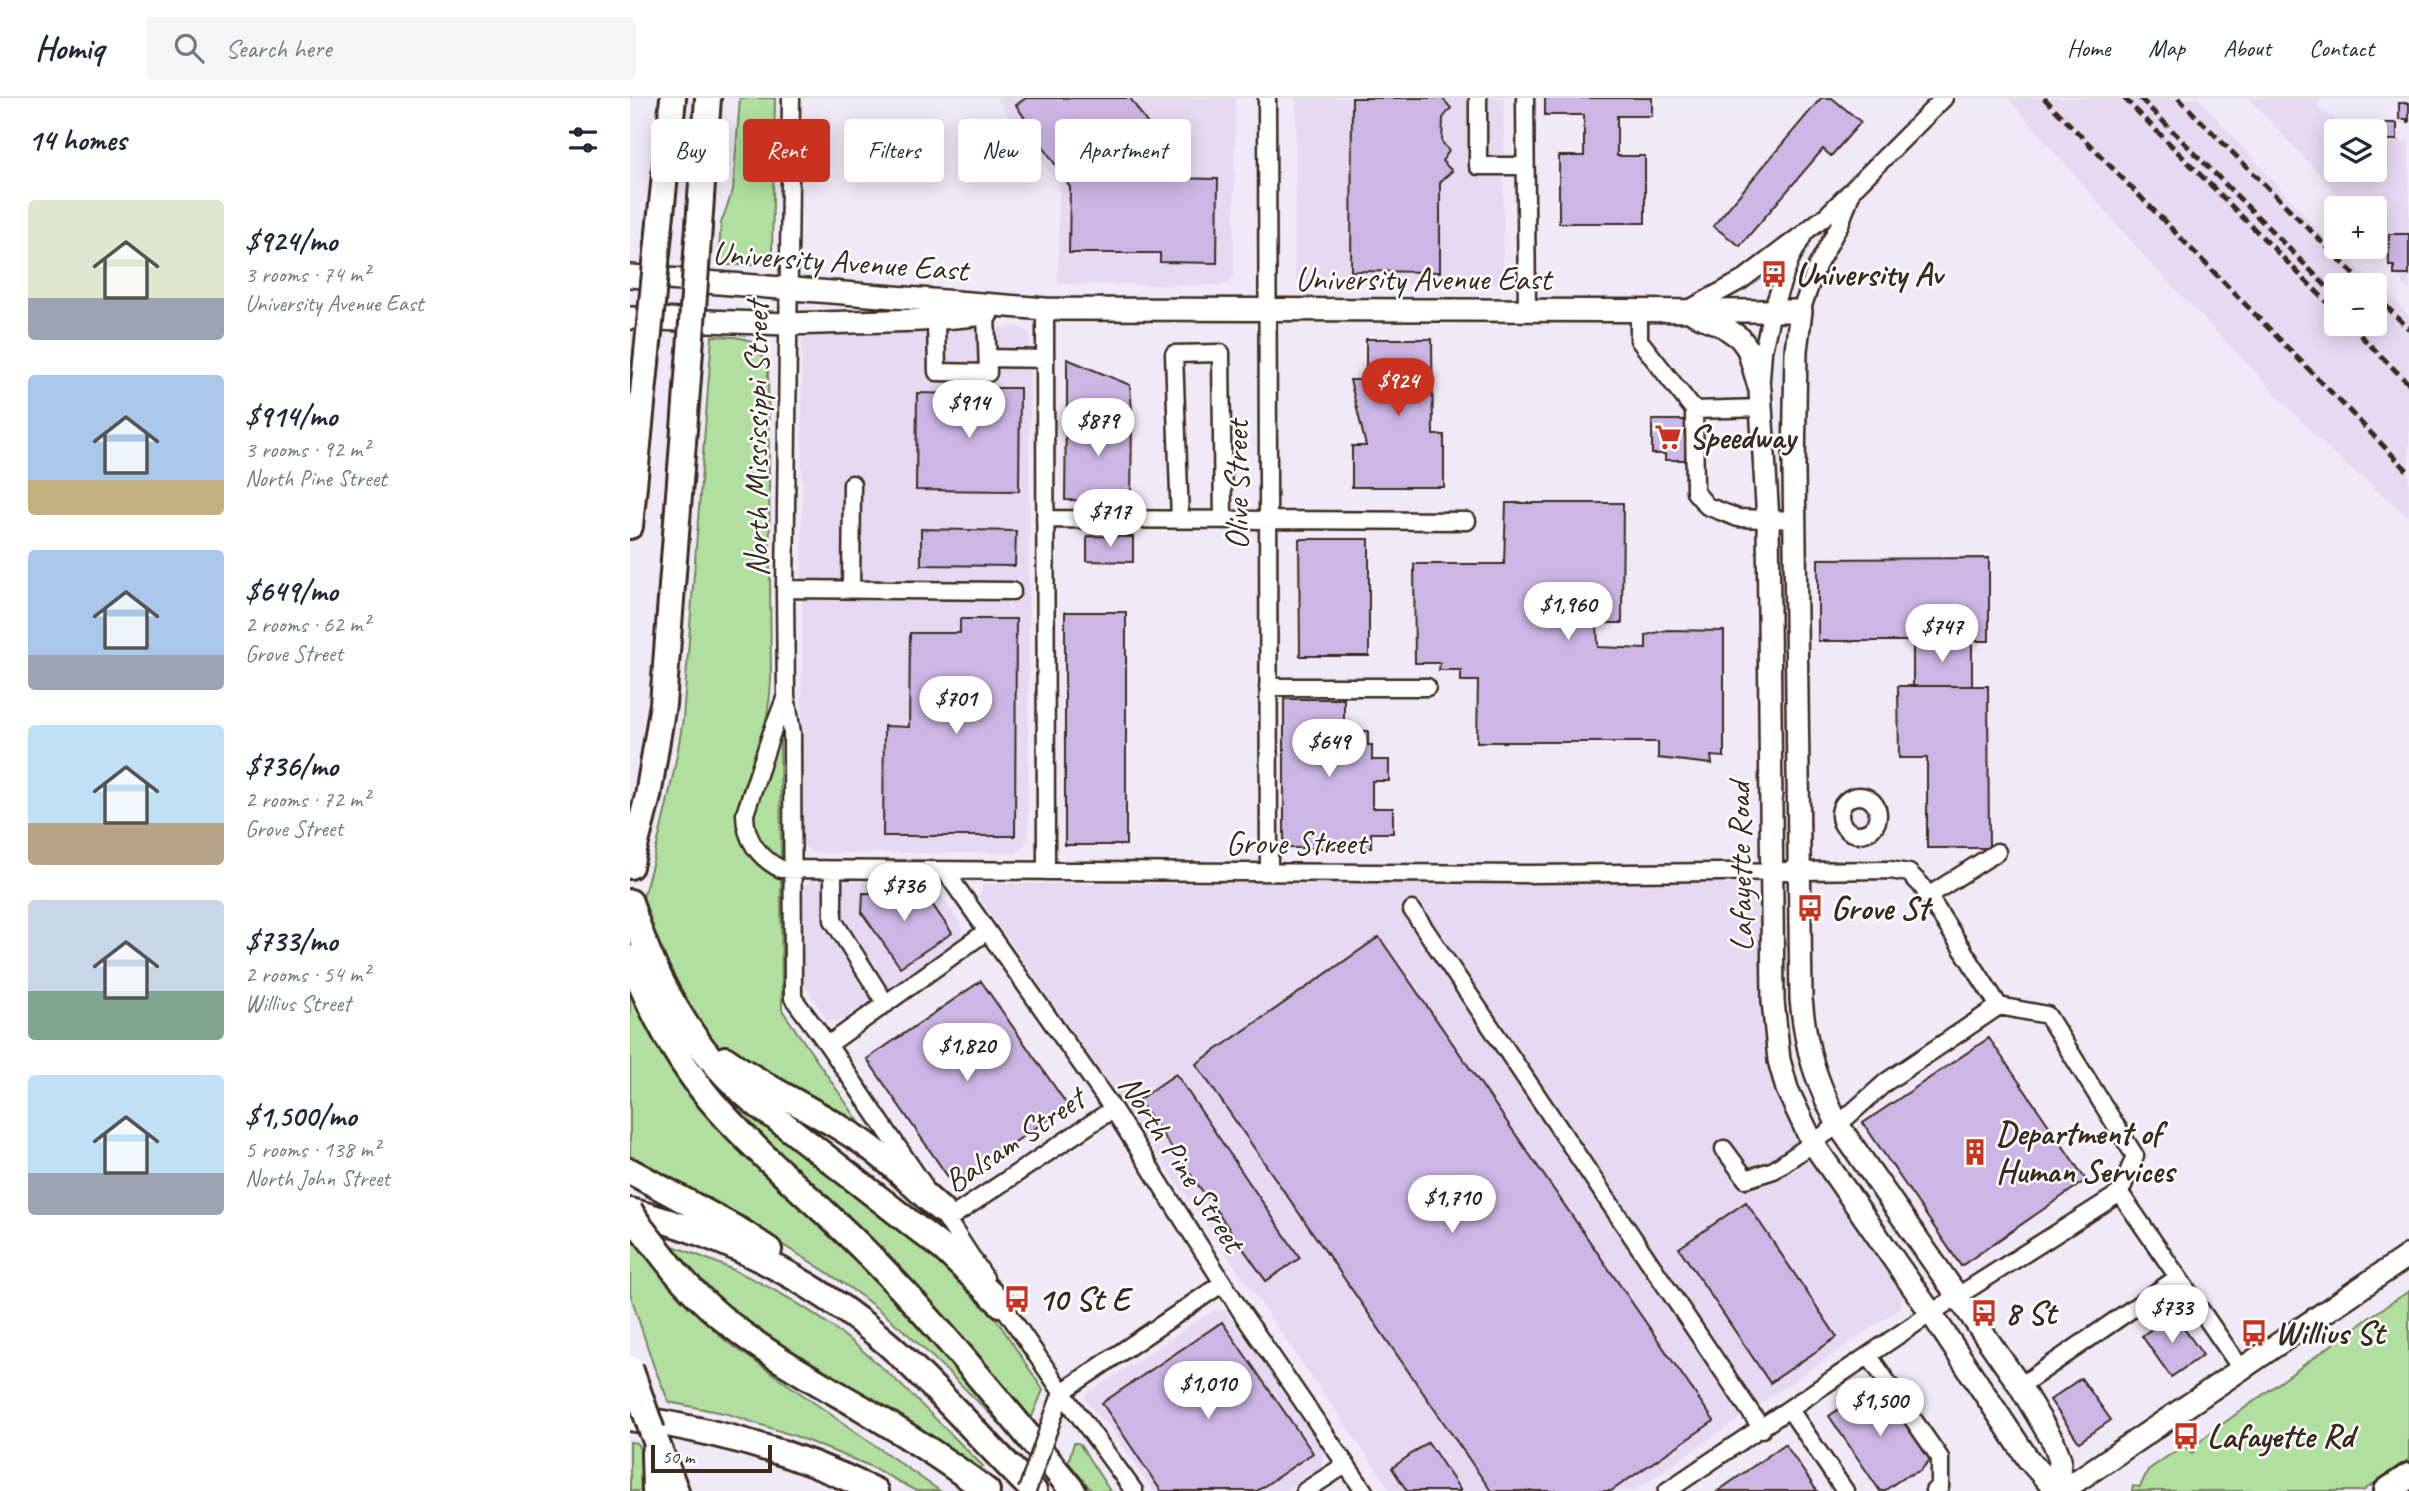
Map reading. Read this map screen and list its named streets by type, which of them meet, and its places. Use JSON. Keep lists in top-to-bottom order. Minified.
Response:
{"streets":{"main road":["University Avenue East","Lafayette Road"],"street":["North Mississippi Street","Olive Street","Grove Street","Balsam Street","North Pine Street"]},"crossings":[["University Avenue East","North Mississippi Street"],["University Avenue East","Olive Street"],["University Avenue East","Lafayette Road"],["North Mississippi Street","Grove Street"],["Olive Street","Grove Street"],["Grove Street","Lafayette Road"],["Grove Street","North Pine Street"],["Balsam Street","North Pine Street"]],"places":{"bus stop":["University Av","Grove St","10 St E","8 St","Willius St","Lafayette Rd"],"supermarket":["Speedway"],"building":["Department of Human Services"]},"scale_bar":"50 m","page":{"header":"Homiq","search":"Search here","nav":["Home","Map","About","Contact"],"heading":"14 homes","map_buttons":["+","−"],"chip":["Buy","Rent","Filters","New","Apartment"],"list":[{"name":"$924/mo","note":"3 rooms · 74 m² · University Avenue East"},{"name":"$914/mo","note":"3 rooms · 92 m² · North Pine Street"},{"name":"$649/mo","note":"2 rooms · 62 m² · Grove Street"},{"name":"$736/mo","note":"2 rooms · 72 m² · Grove Street"},{"name":"$733/mo","note":"2 rooms · 54 m² · Willius Street"},{"name":"$1,500/mo","note":"5 rooms · 138 m² · North John Street"}],"price":["$924","$914","$879","$717","$1,960","$747","$701","$649","$736","$1,820","$1,710","$733","$1,010","$1,500"],"scale":"50 m"}}
